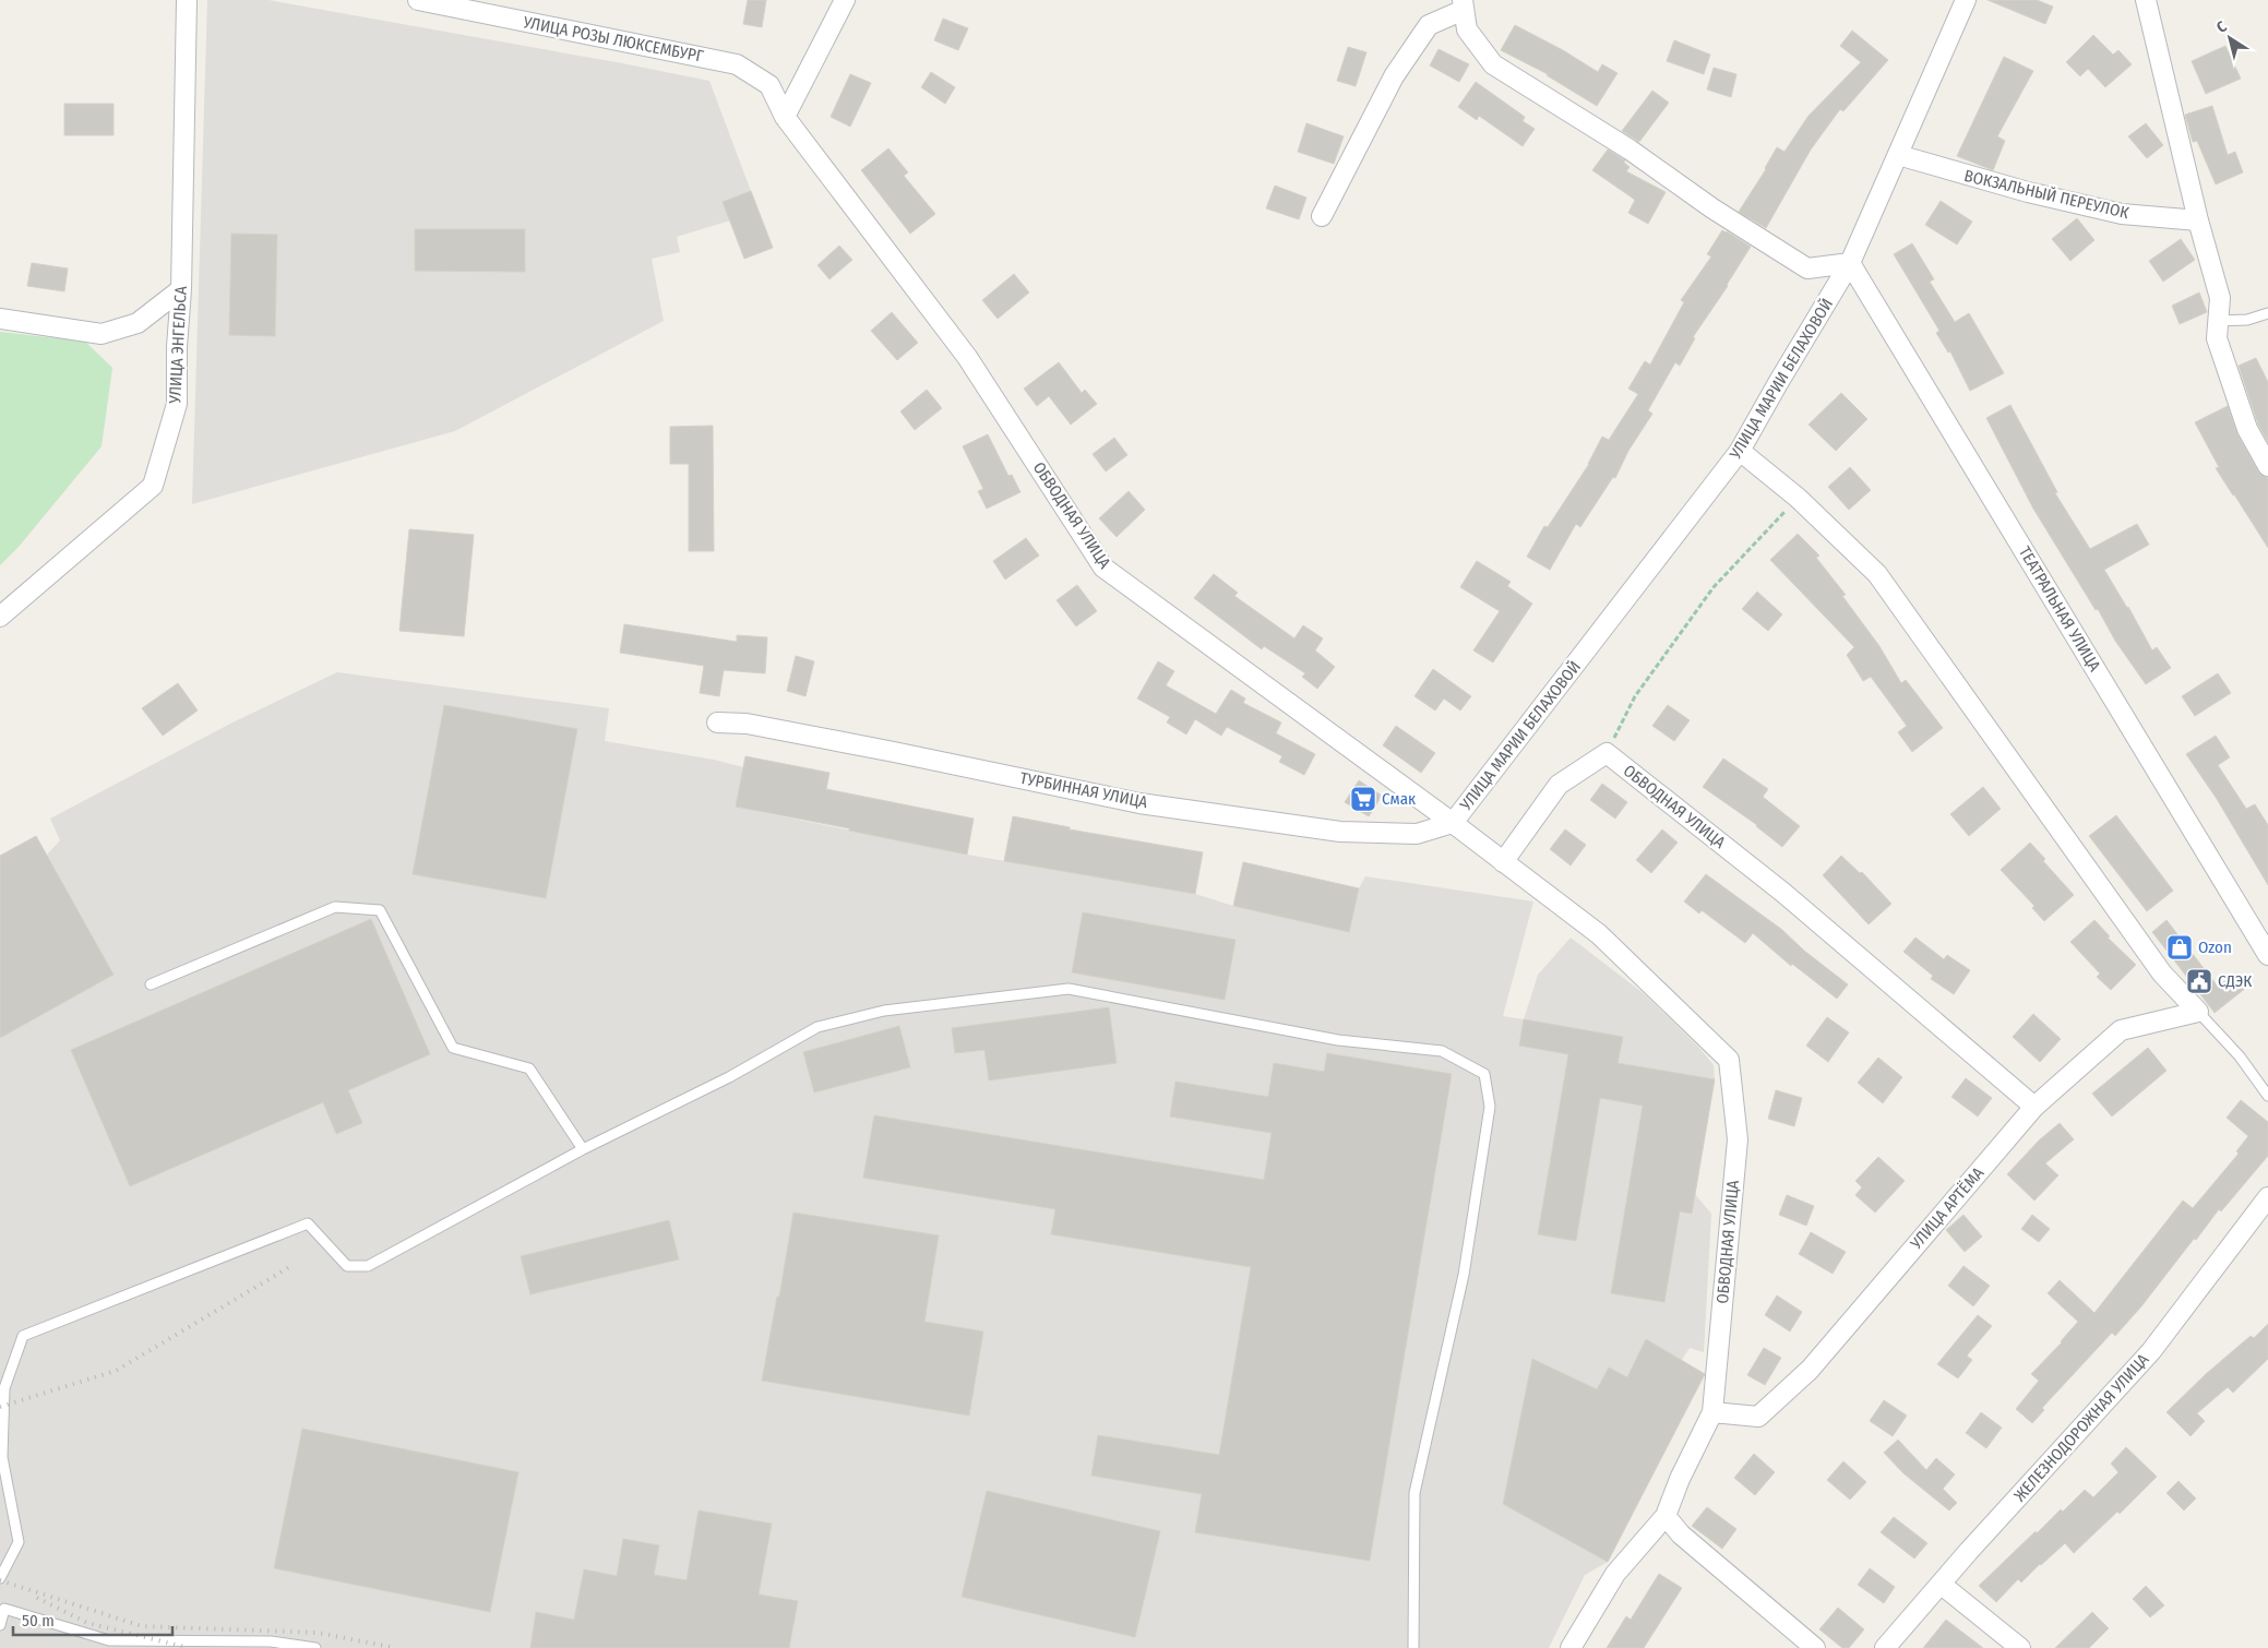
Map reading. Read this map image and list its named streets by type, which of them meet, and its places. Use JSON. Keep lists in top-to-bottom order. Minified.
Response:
{"streets":{"street":["УЛИЦА РОЗЫ ЛЮКСЕМБУРГ","ВОКЗАЛЬНЫЙ ПЕРЕУЛОК","УЛИЦА ЭНГЕЛЬСА","УЛИЦА МАРИИ БЕЛАХОВОЙ","ОБВОДНАЯ УЛИЦА","ТЕАТРАЛЬНАЯ УЛИЦА","ТУРБИННАЯ УЛИЦА","УЛИЦА АРТЁМА","ЖЕЛЕЗНОДОРОЖНАЯ УЛИЦА"]},"crossings":[["УЛИЦА РОЗЫ ЛЮКСЕМБУРГ","ОБВОДНАЯ УЛИЦА"],["ВОКЗАЛЬНЫЙ ПЕРЕУЛОК","УЛИЦА МАРИИ БЕЛАХОВОЙ"],["УЛИЦА МАРИИ БЕЛАХОВОЙ","ОБВОДНАЯ УЛИЦА"],["УЛИЦА МАРИИ БЕЛАХОВОЙ","ТЕАТРАЛЬНАЯ УЛИЦА"],["УЛИЦА МАРИИ БЕЛАХОВОЙ","ТУРБИННАЯ УЛИЦА"],["ОБВОДНАЯ УЛИЦА","ТУРБИННАЯ УЛИЦА"],["ОБВОДНАЯ УЛИЦА","УЛИЦА АРТЁМА"]],"places":{"supermarket":["Смак"],"shop":["Ozon"],"public building":["СДЭК"]},"scale_bar":"50 m","north":"top left"}
